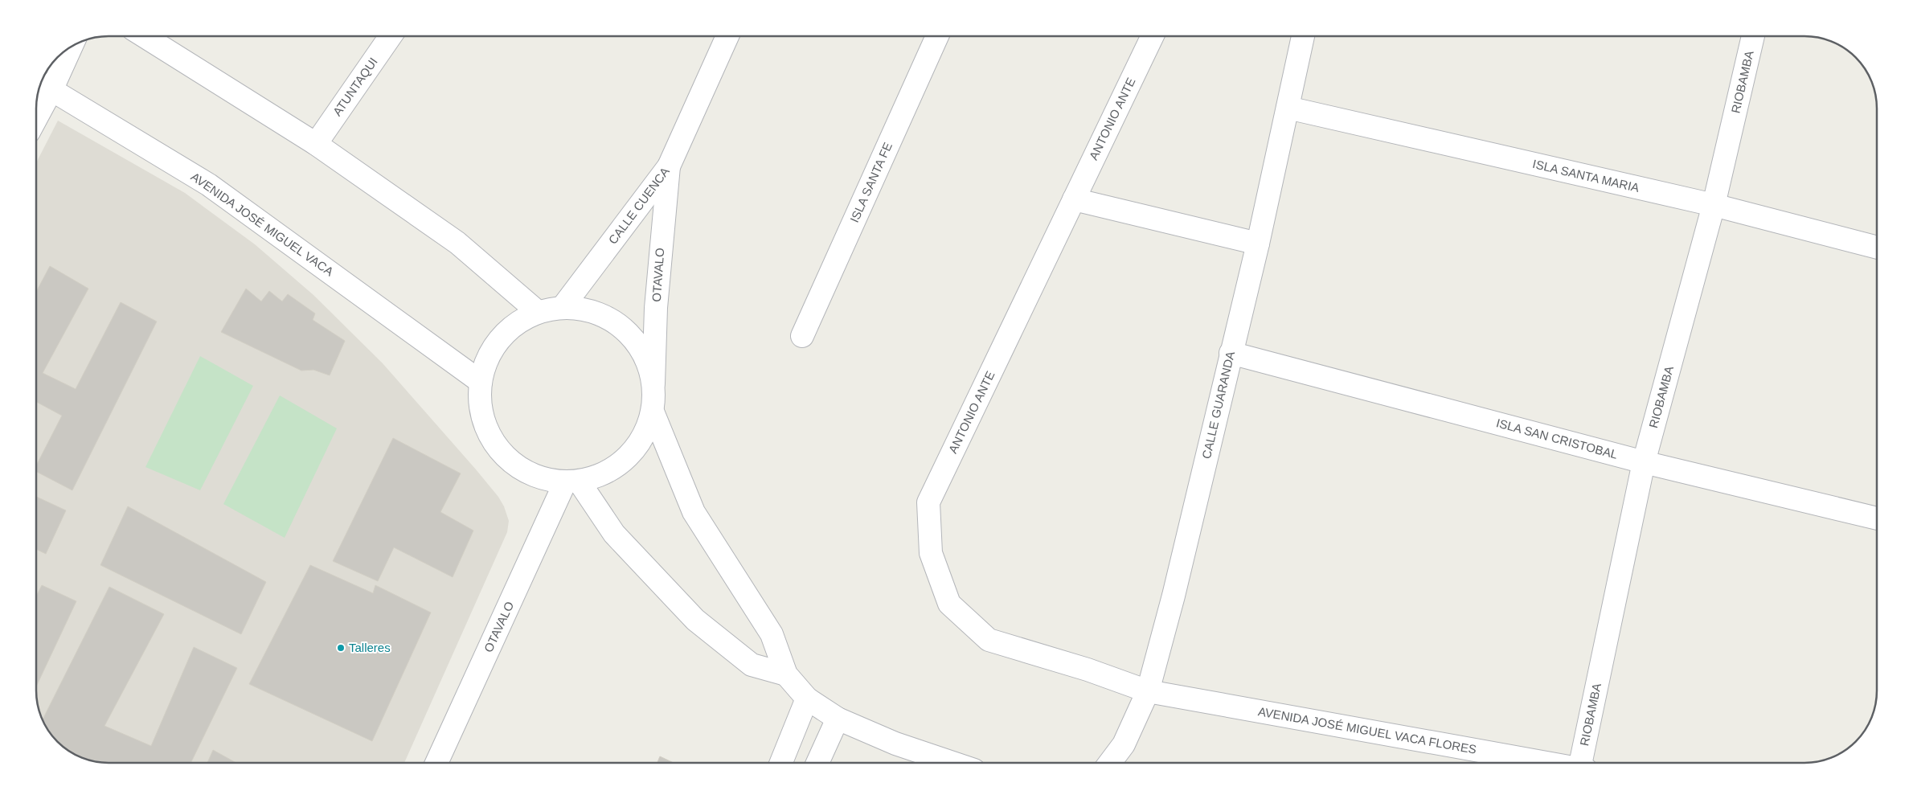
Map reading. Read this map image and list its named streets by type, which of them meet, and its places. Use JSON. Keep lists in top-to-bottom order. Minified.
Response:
{"streets":{"street":["RIOBAMBA","ATUNTAQUI","ANTONIO ANTE","ISLA SANTA MARIA","ISLA SANTA FE","CALLE CUENCA","AVENIDA JOSÉ MIGUEL VACA","OTAVALO","CALLE GUARANDA","ISLA SAN CRISTOBAL","AVENIDA JOSÉ MIGUEL VACA FLORES"]},"crossings":[["RIOBAMBA","ISLA SANTA MARIA"],["RIOBAMBA","ISLA SAN CRISTOBAL"],["ANTONIO ANTE","CALLE GUARANDA"],["ANTONIO ANTE","AVENIDA JOSÉ MIGUEL VACA FLORES"],["ISLA SANTA MARIA","CALLE GUARANDA"],["CALLE CUENCA","OTAVALO"],["CALLE GUARANDA","ISLA SAN CRISTOBAL"],["CALLE GUARANDA","AVENIDA JOSÉ MIGUEL VACA FLORES"]],"places":["Talleres"]}
